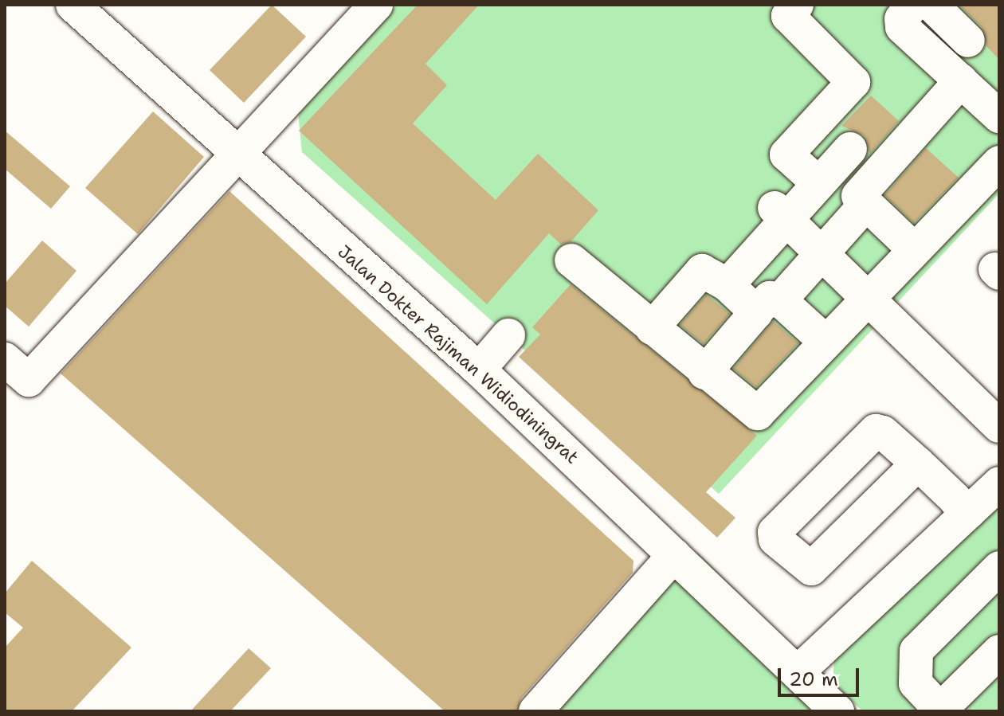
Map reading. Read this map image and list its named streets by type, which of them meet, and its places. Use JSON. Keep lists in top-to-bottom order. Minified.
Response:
{"streets":{"street":["Jalan Dokter Rajiman Widiodiningrat"]},"scale_bar":"20 m"}
